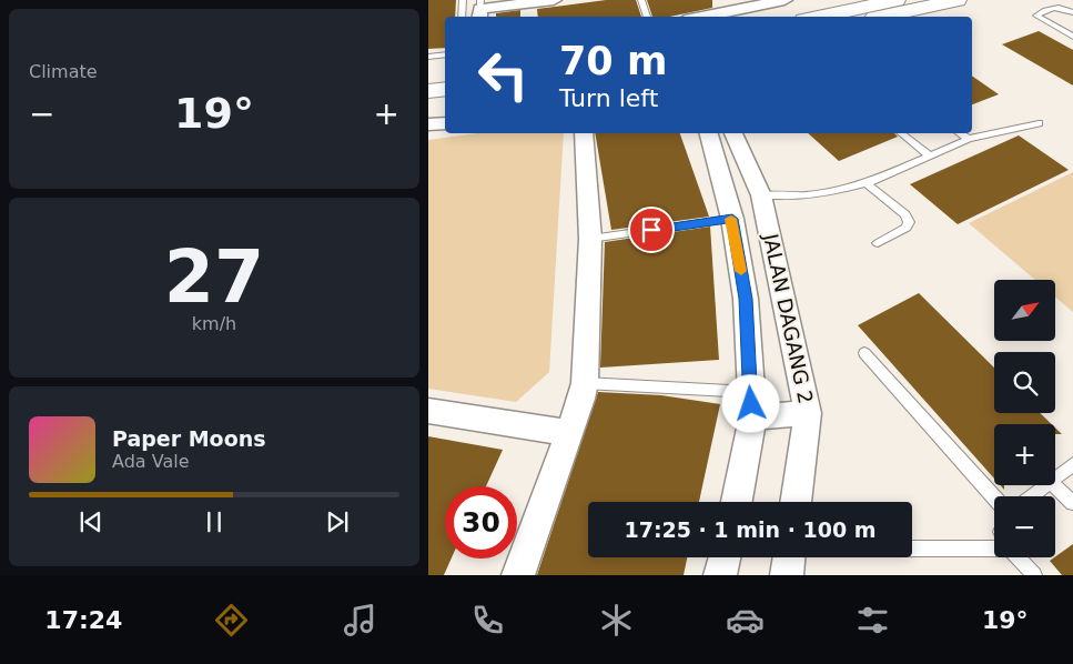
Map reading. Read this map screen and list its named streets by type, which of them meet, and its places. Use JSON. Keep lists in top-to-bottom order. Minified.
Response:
{"streets":{"street":["JALAN DAGANG 2"]},"north":"top right","page":{"tile":["Climate",["27","km/h"]],"turn":["70 m","Turn left"],"heat":["−","19°","+"],"map_buttons":["+","−"],"song":["Paper Moons","Ada Vale"],"limit":"30","trip":"17:25 · 1 min · 100 m","tabs":["17:24","19°"]}}
